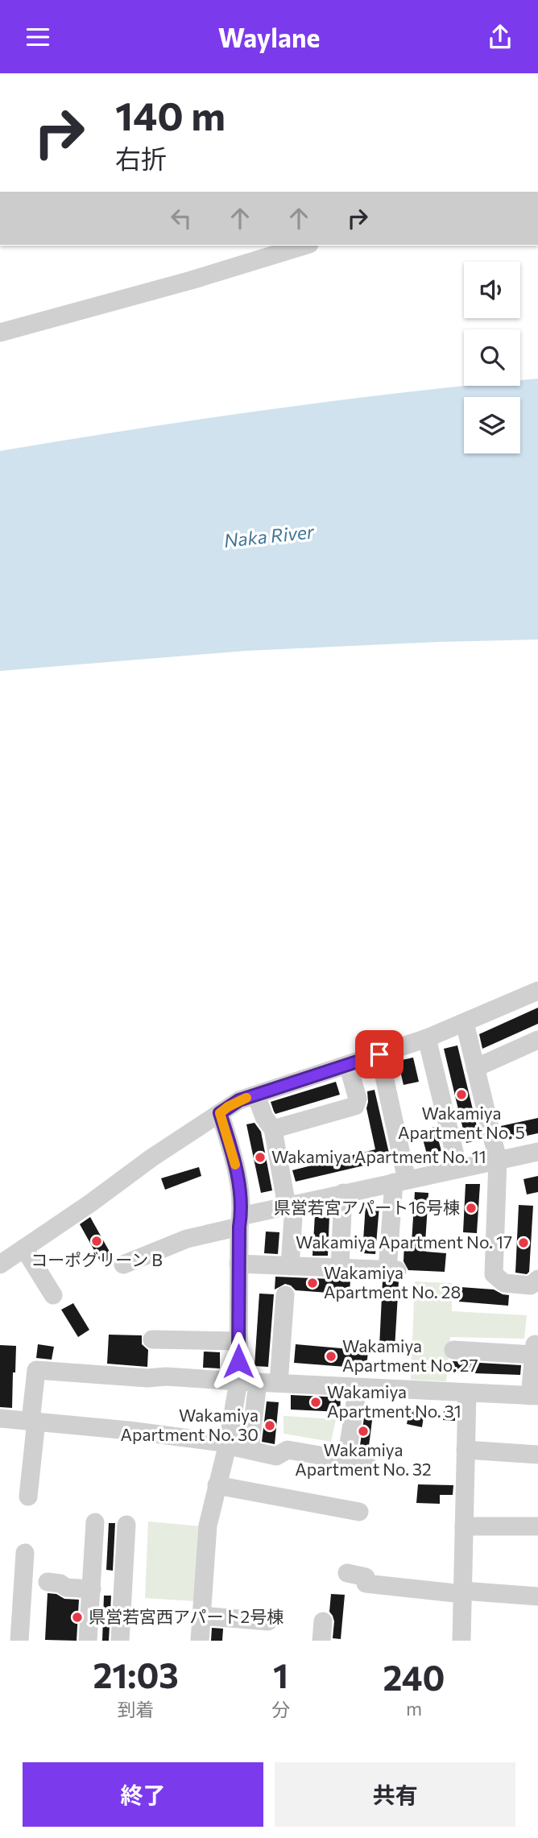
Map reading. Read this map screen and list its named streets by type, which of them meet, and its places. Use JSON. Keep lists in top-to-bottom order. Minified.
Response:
{"water":["Naka River"],"places":["Wakamiya Apartment No. 5","Wakamiya Apartment No. 11","県営若宮アパート16号棟","コーポグリーン B","Wakamiya Apartment No. 17","Wakamiya Apartment No. 28","Wakamiya Apartment No. 27","Wakamiya Apartment No. 31","Wakamiya Apartment No. 30","Wakamiya Apartment No. 32","県営若宮西アパート2号棟"],"page":{"header":"Waylane","turn":["140 m","右折"],"eta":["21:03","到着","1","分","240","m"],"buttons":["終了","共有"]}}
